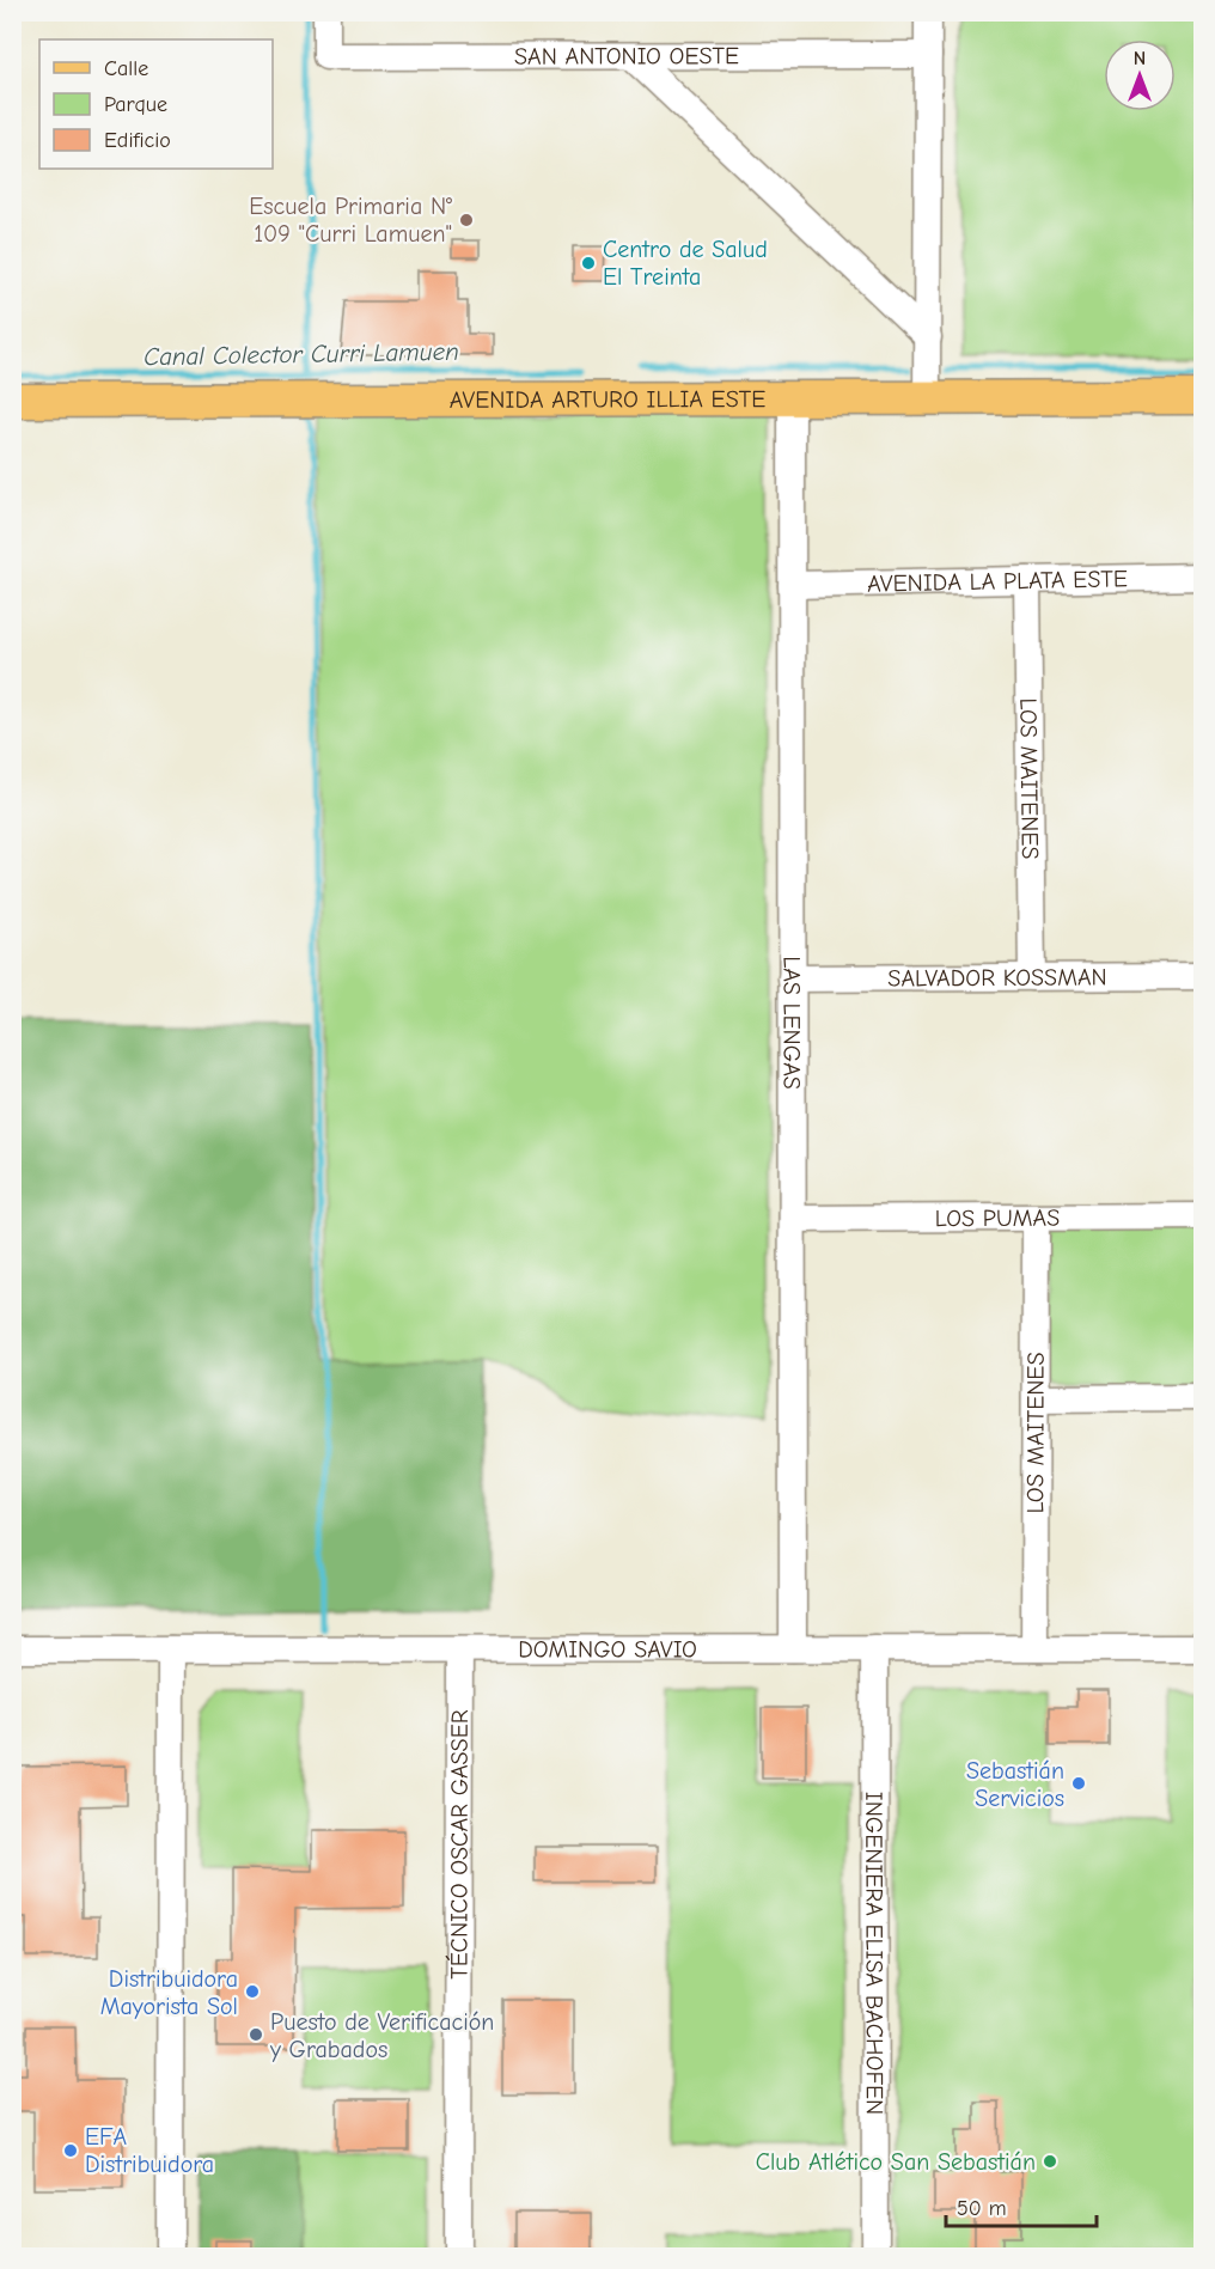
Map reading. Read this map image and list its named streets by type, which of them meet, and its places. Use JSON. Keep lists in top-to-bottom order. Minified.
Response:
{"streets":{"main road":["AVENIDA ARTURO ILLIA ESTE"],"street":["SAN ANTONIO OESTE","AVENIDA LA PLATA ESTE","LOS MAITENES","SALVADOR KOSSMAN","LAS LENGAS","LOS PUMAS","DOMINGO SAVIO","TÉCNICO OSCAR GASSER","INGENIERA ELISA BACHOFEN"]},"crossings":[["AVENIDA ARTURO ILLIA ESTE","LAS LENGAS"],["AVENIDA LA PLATA ESTE","LOS MAITENES"],["AVENIDA LA PLATA ESTE","LAS LENGAS"],["LOS MAITENES","SALVADOR KOSSMAN"],["LOS MAITENES","LOS PUMAS"],["LOS MAITENES","DOMINGO SAVIO"],["SALVADOR KOSSMAN","LAS LENGAS"],["LAS LENGAS","LOS PUMAS"],["LAS LENGAS","DOMINGO SAVIO"],["DOMINGO SAVIO","TÉCNICO OSCAR GASSER"],["DOMINGO SAVIO","INGENIERA ELISA BACHOFEN"]],"water":["Canal Colector Curri Lamuen"],"places":["Escuela Primaria N° 109 \"Curri Lamuen\"","Centro de Salud El Treinta","Sebastián Servicios","Distribuidora Mayorista Sol","Puesto de Verificación y Grabados","EFA Distribuidora","Club Atlético San Sebastián"],"legend":["Calle","Parque","Edificio"],"scale_bar":"50 m","north":"top"}
